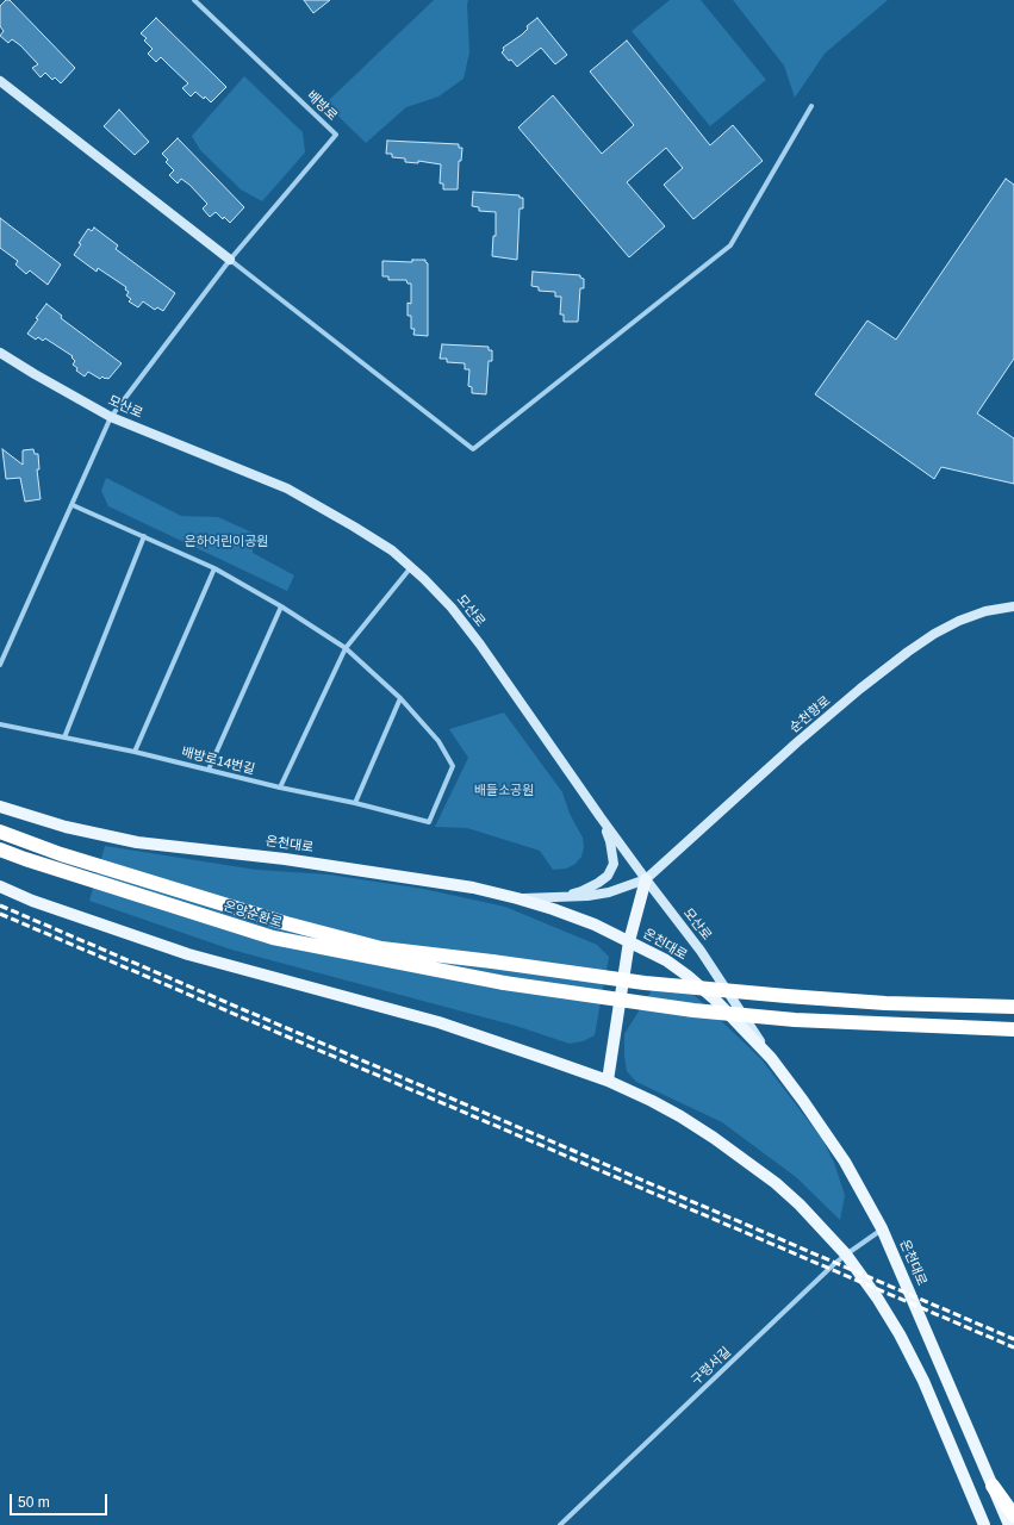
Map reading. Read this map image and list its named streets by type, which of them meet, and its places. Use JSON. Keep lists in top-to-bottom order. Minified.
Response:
{"streets":{"highway":["온양순환로"],"main road":["온천대로"],"street":["배방로","모산로","순천향로","배방로14번길","구령서길"]},"crossings":[["모산로","순천향로"],["모산로","온천대로"],["온천대로","구령서길"]],"parks":["은하어린이공원","배들소공원"],"scale_bar":"50 m"}
